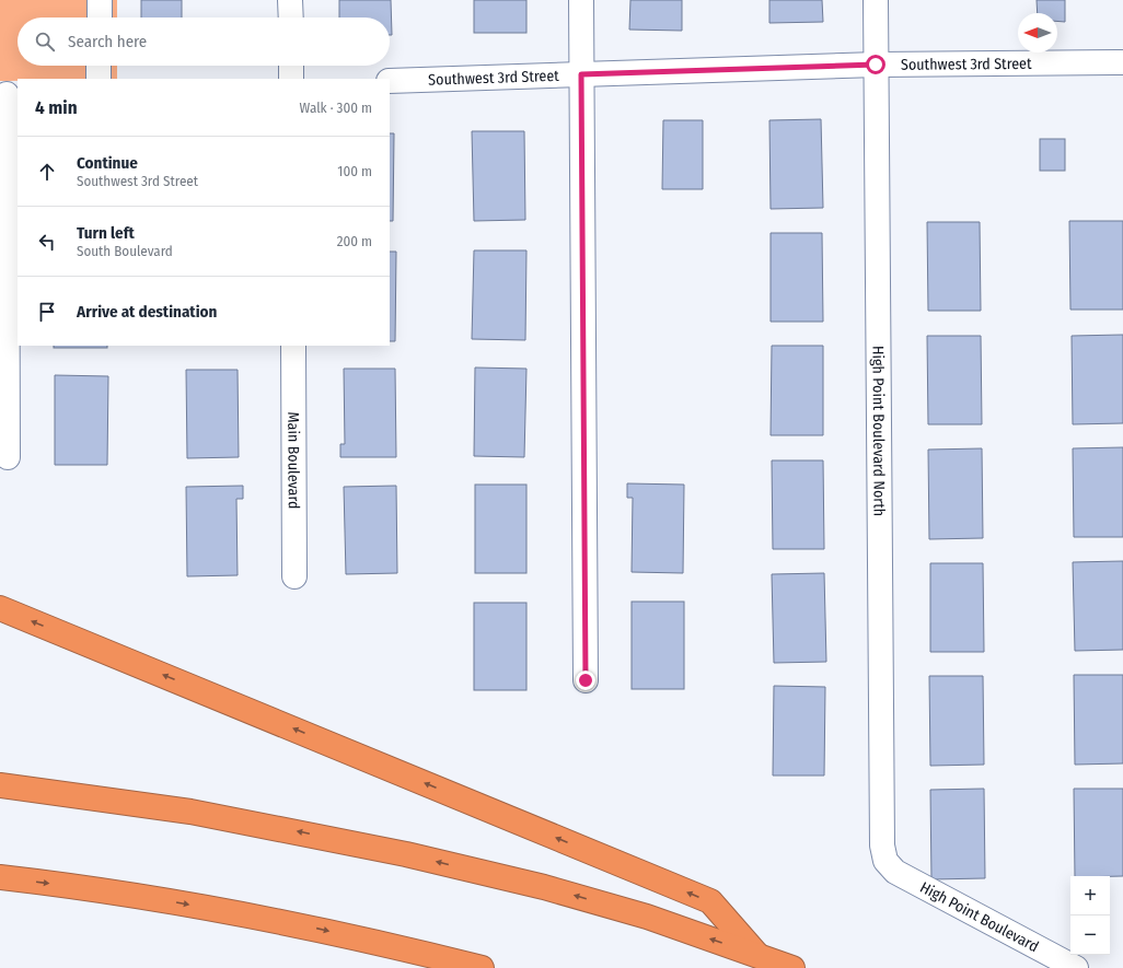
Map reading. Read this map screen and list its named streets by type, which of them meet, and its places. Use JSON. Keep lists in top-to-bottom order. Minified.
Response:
{"streets":{"street":["Southwest 3rd Street","High Point Boulevard North","Main Boulevard","High Point Boulevard"]},"crossings":[["Southwest 3rd Street","High Point Boulevard North"],["High Point Boulevard North","High Point Boulevard"]],"north":"left","page":{"search":"Search here","heading":["4 min","Walk · 300 m"],"list":[["Continue","Southwest 3rd Street","100 m"],["Turn left","South Boulevard","200 m"],"Arrive at destination"],"map_buttons":["+","−"]}}
